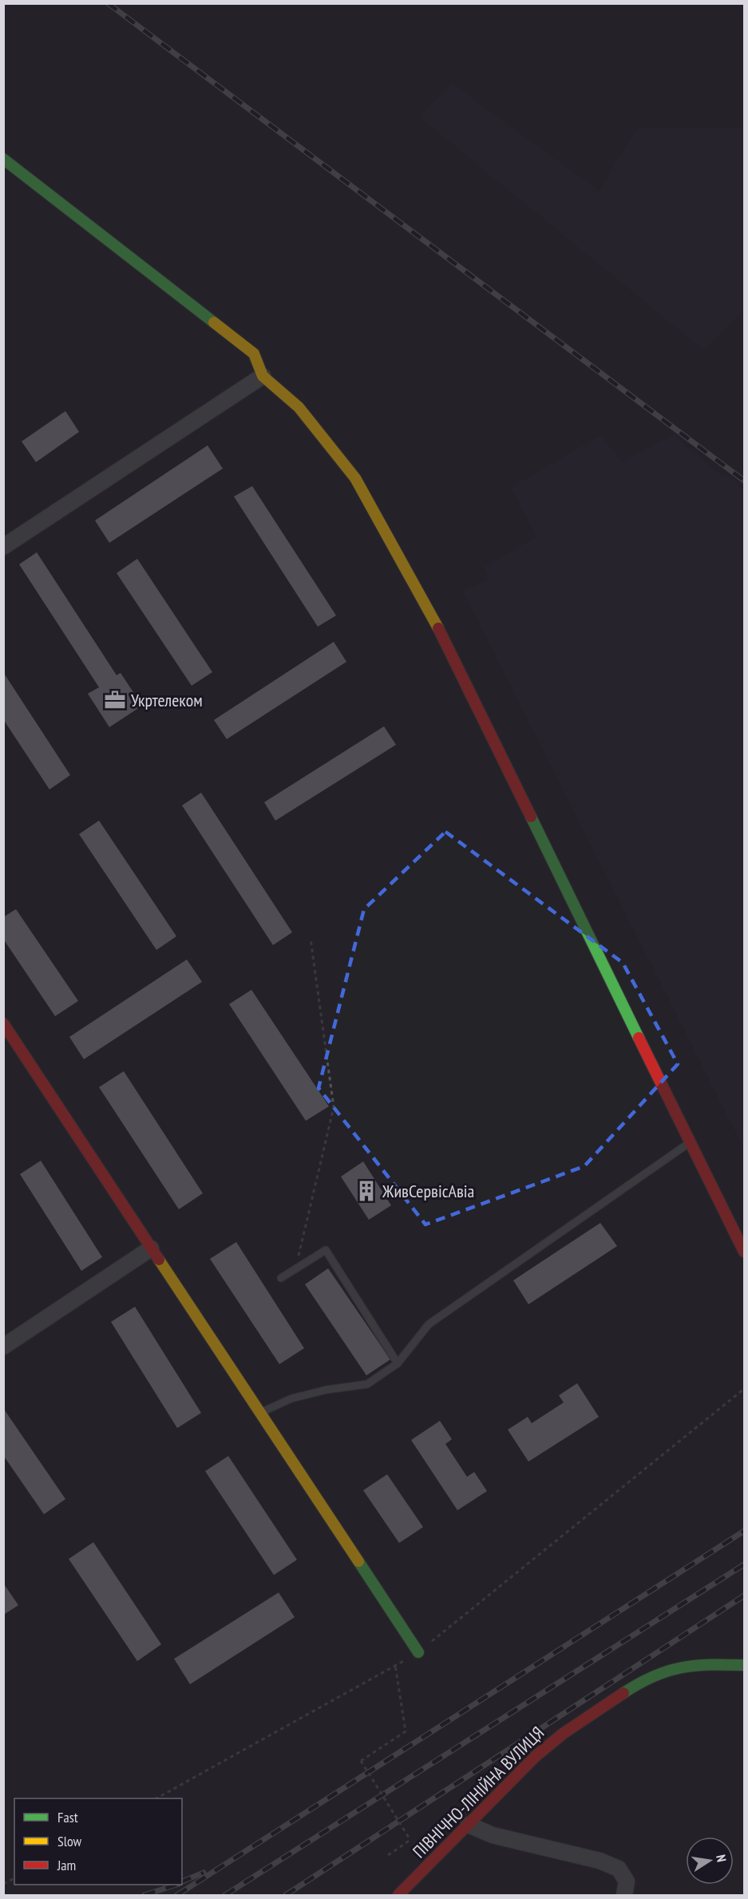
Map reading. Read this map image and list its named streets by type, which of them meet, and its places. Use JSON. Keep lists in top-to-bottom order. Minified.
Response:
{"streets":{"street":["ПІВНІЧНО-ЛІНІЙНА ВУЛИЦЯ"]},"places":{"office":["Укртелеком"],"building":["ЖивСервісАвіа"]},"legend":["Fast","Slow","Jam"],"north":"right"}
